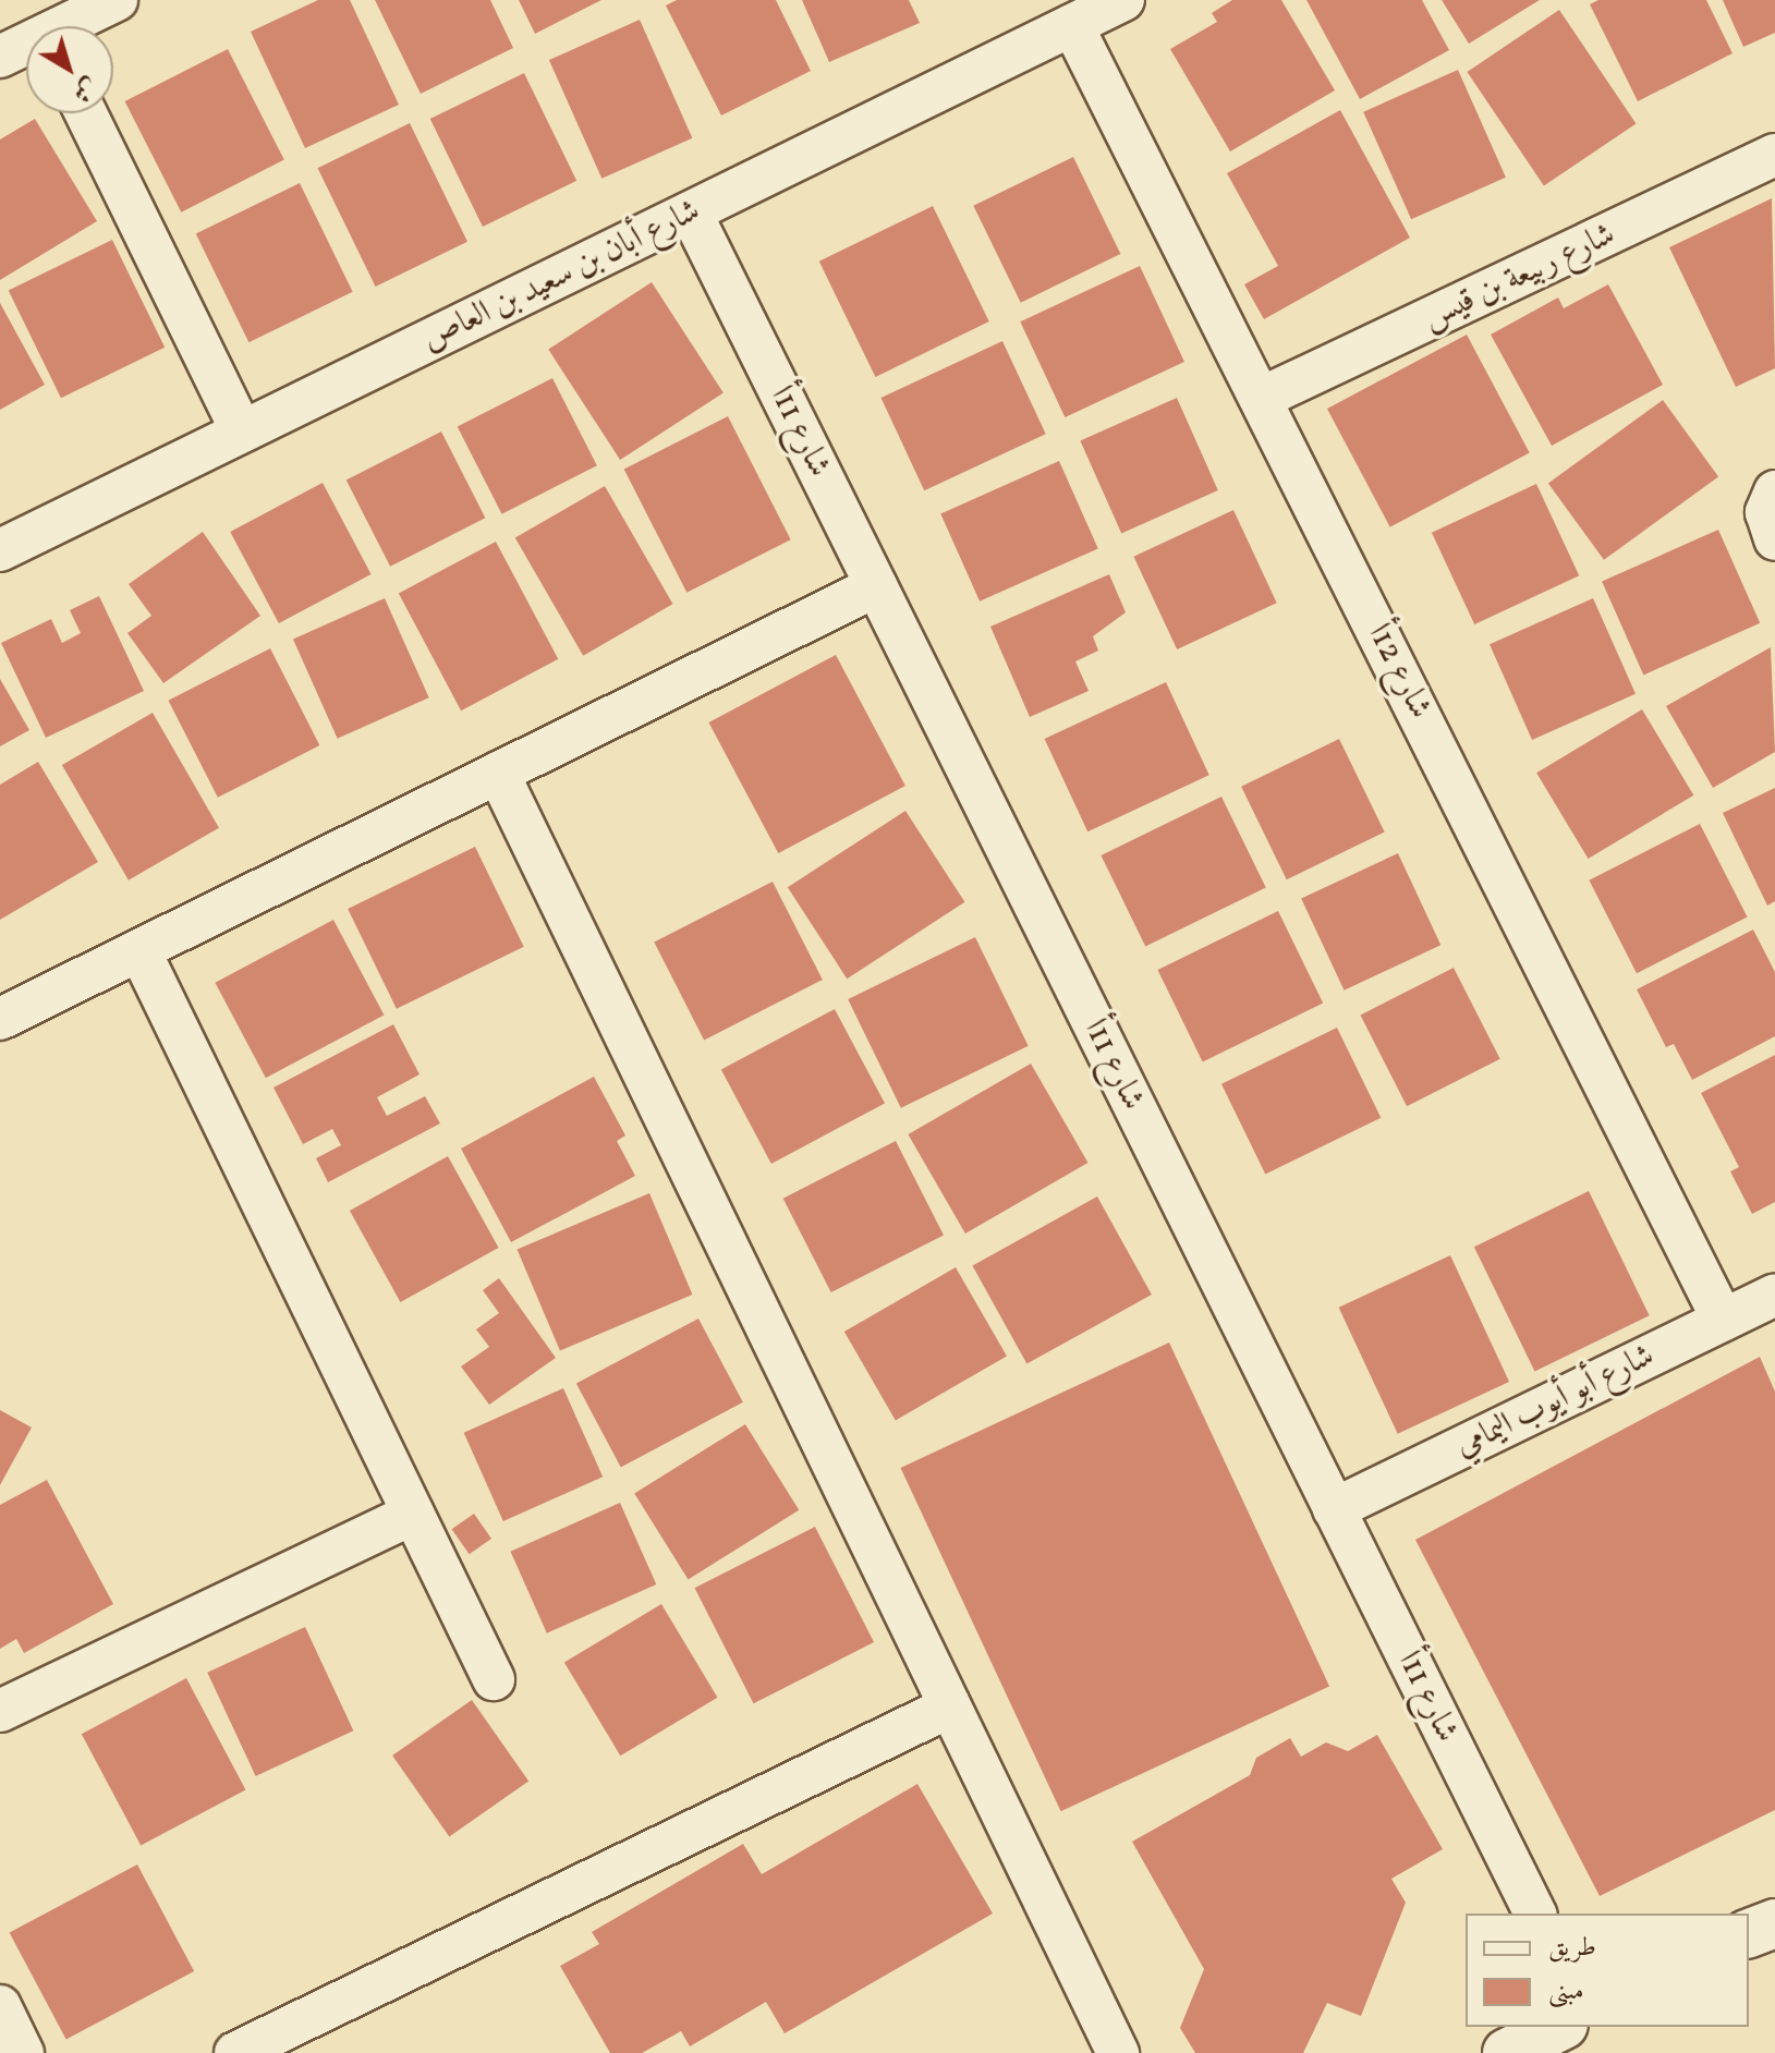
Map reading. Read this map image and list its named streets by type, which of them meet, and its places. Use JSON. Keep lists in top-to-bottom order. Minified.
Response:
{"streets":{"street":["شارع أبان بن سعيد بن العاص","شارع ربيعة بن قيس","شارع 11أ","شارع 12أ","شارع أبو أيوب اليمامي"]},"crossings":[["شارع أبان بن سعيد بن العاص","شارع 11أ"],["شارع أبان بن سعيد بن العاص","شارع 12أ"],["شارع ربيعة بن قيس","شارع 12أ"],["شارع 11أ","شارع أبو أيوب اليمامي"],["شارع 12أ","شارع أبو أيوب اليمامي"]],"legend":["طريق","مبنى"],"north":"bottom right"}
